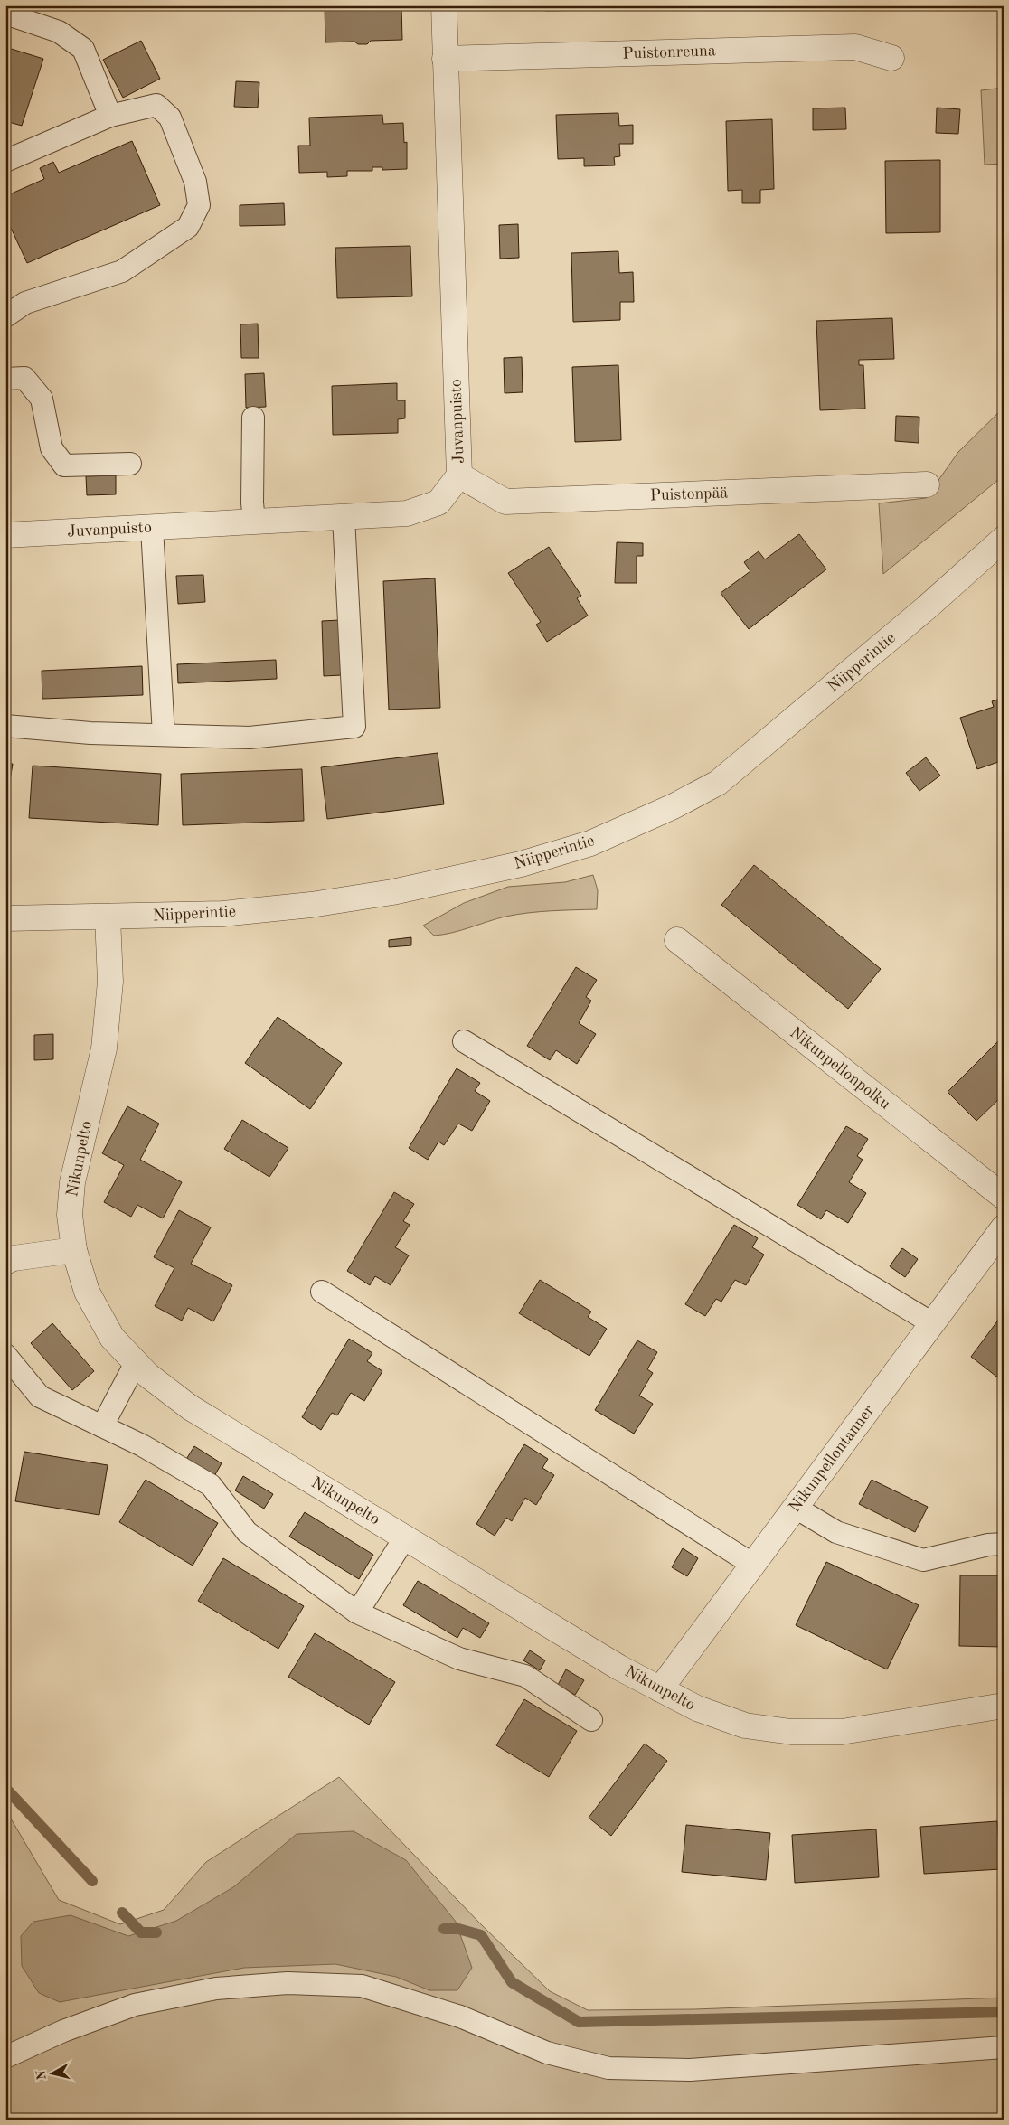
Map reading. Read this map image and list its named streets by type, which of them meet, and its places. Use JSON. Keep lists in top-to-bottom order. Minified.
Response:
{"streets":{"street":["Puistonreuna","Juvanpuisto","Puistonpää","Niipperintie","Nikunpellonpolku","Nikunpelto","Nikunpellontanner"]},"crossings":[["Puistonreuna","Juvanpuisto"],["Juvanpuisto","Puistonpää"],["Niipperintie","Nikunpelto"],["Nikunpelto","Nikunpellontanner"]],"north":"left"}
